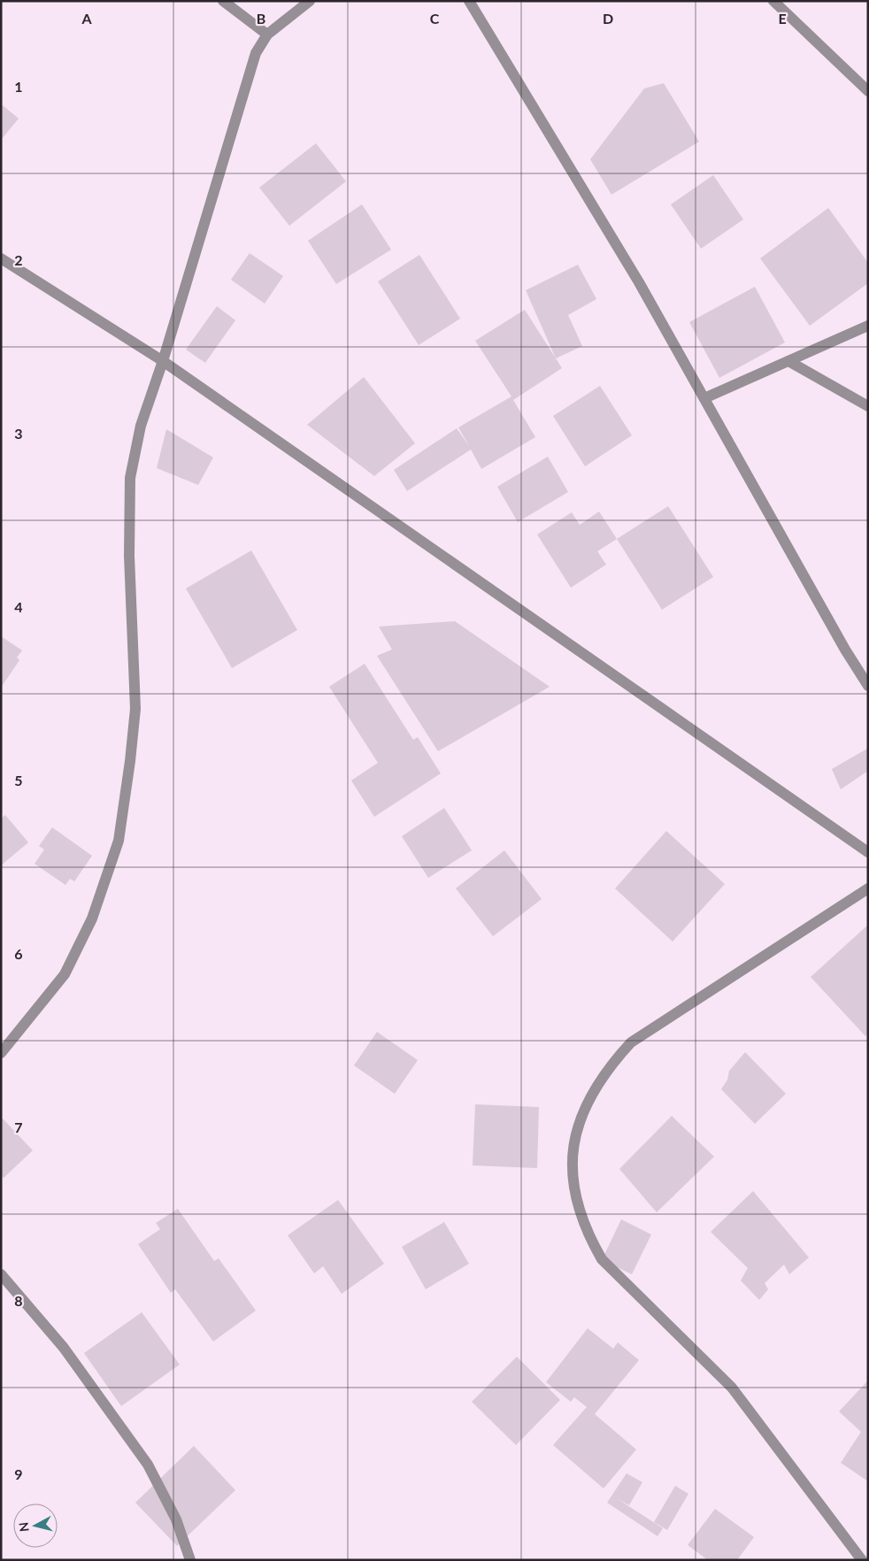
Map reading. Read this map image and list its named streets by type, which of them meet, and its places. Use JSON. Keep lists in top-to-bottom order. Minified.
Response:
{"north":"left","grid":{"columns":["A","B","C","D","E"],"rows":["1","2","3","4","5","6","7","8","9"]}}
